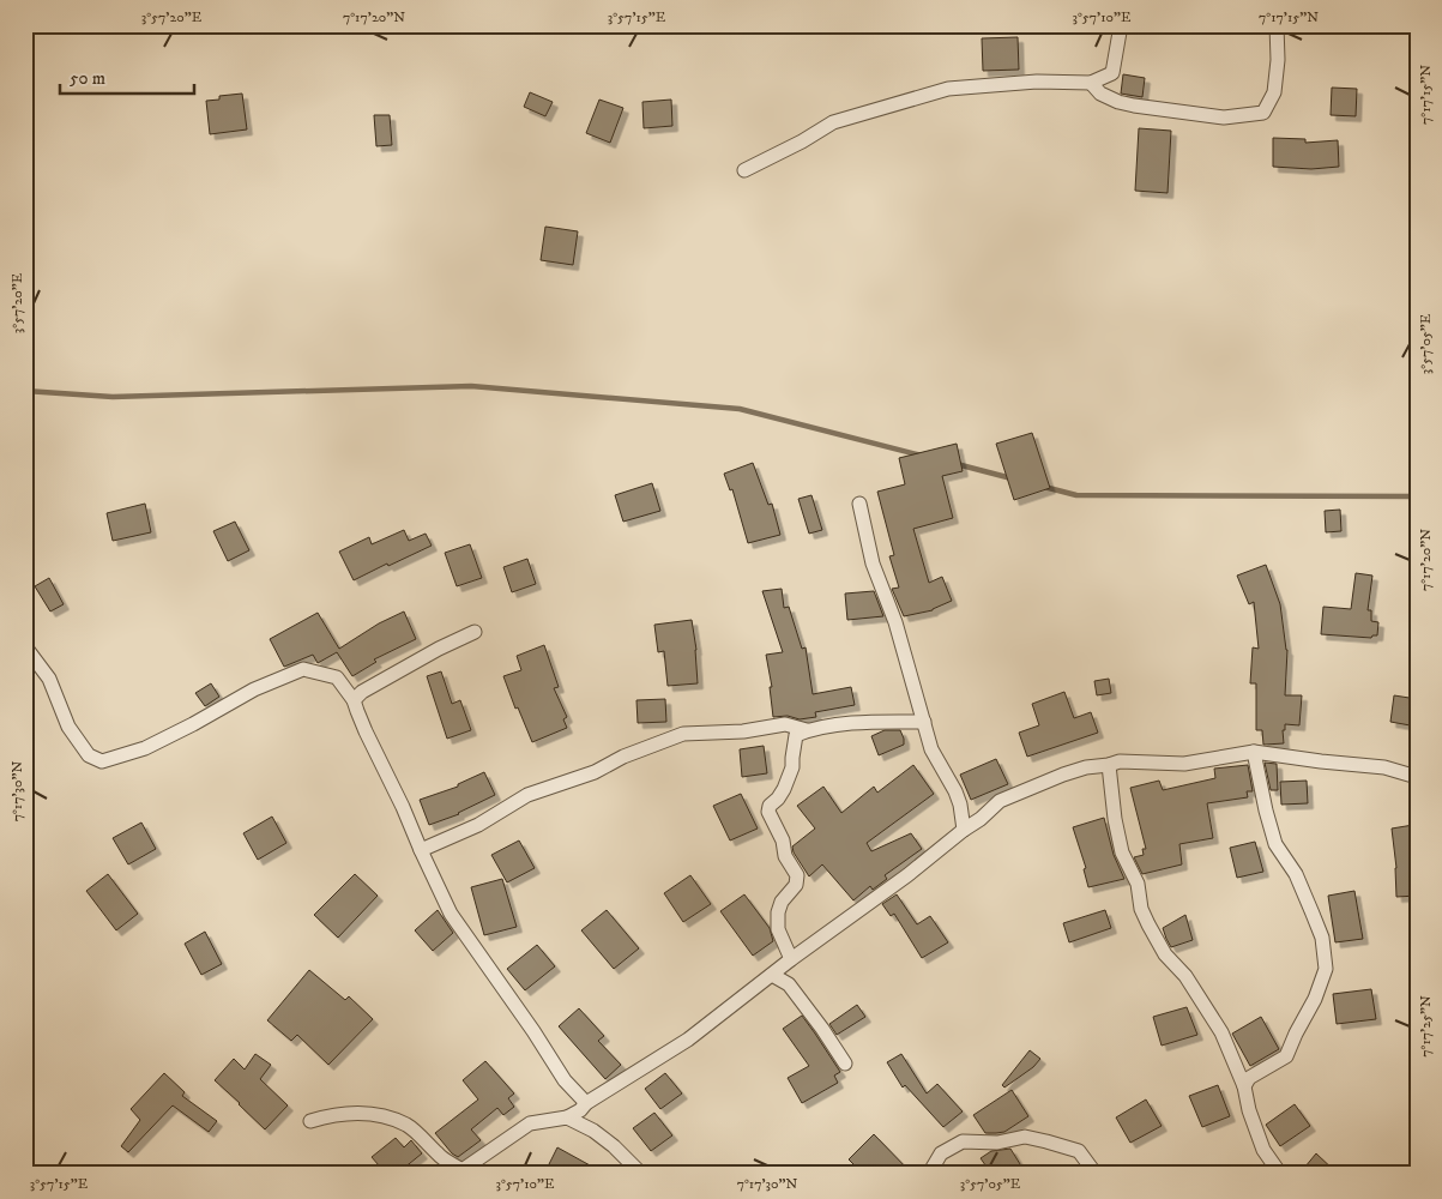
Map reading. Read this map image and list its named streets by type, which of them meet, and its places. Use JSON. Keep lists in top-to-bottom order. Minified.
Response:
{"scale_bar":"50 m","coordinates":["3°57'20\"E","7°17'20\"N","3°57'15\"E","3°57'10\"E","7°17'15\"N","3°57'05\"E","7°17'30\"N","7°17'25\"N"]}
